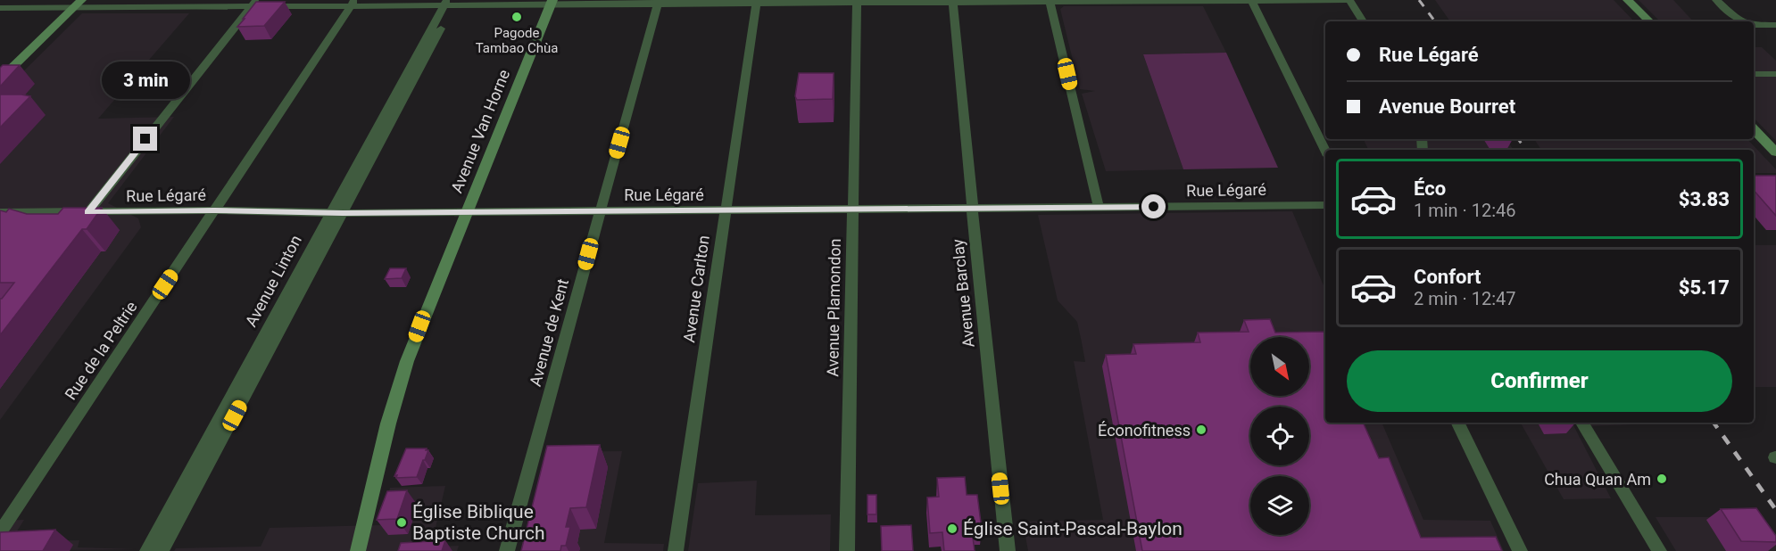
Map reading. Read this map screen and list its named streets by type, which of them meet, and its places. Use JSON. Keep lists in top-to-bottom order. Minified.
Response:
{"streets":{"main road":["Avenue Van Horne"],"street":["Rue Légaré","Avenue Linton","Avenue Carlton","Avenue Barclay","Avenue Plamondon","Avenue de Kent","Rue de la Peltrie"]},"crossings":[["Avenue Van Horne","Rue Légaré"],["Rue Légaré","Avenue Linton"],["Rue Légaré","Avenue Carlton"],["Rue Légaré","Avenue Barclay"],["Rue Légaré","Avenue Plamondon"],["Rue Légaré","Avenue de Kent"],["Rue Légaré","Rue de la Peltrie"]],"places":["Pagode Tambao Chùa","Éconofitness","Chua Quan Am","Église Biblique Baptiste Church","Église Saint-Pascal-Baylon"],"north":"bottom right","page":{"banner":["Rue Légaré","Avenue Bourret"],"bubble":"3 min","list":[{"name":"Éco","note":"1 min · 12:46","value":"$3.83"},{"name":"Confort","note":"2 min · 12:47","value":"$5.17"}],"buttons":"Confirmer"}}
